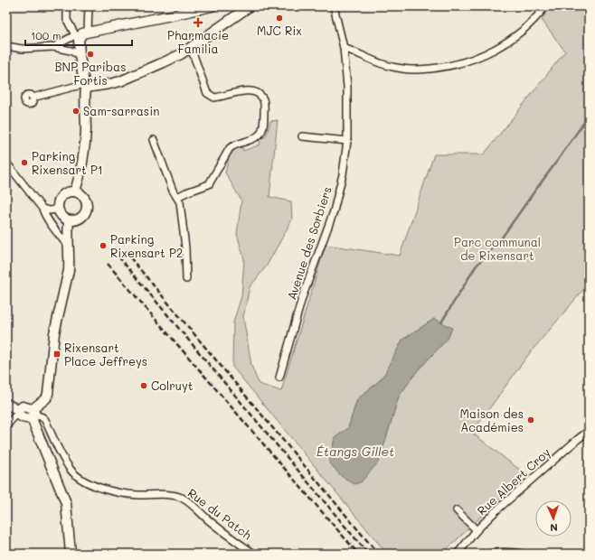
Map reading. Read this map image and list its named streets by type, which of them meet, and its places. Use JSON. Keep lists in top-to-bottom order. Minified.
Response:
{"streets":{"street":["Avenue des Sorbiers","Rue Albert Croy","Rue du Patch"]},"water":["Étangs Gillet"],"parks":["Parc communal de Rixensart"],"places":{"other":["MJC Rix","BNP Paribas Fortis","Sam-sarrasin","Parking Rixensart P1","Parking Rixensart P2","Colruyt","Maison des Académies"],"health":["Pharmacie Familia"],"transit":["Rixensart Place Jeffreys"]},"scale_bar":"100 m","north":"bottom"}
